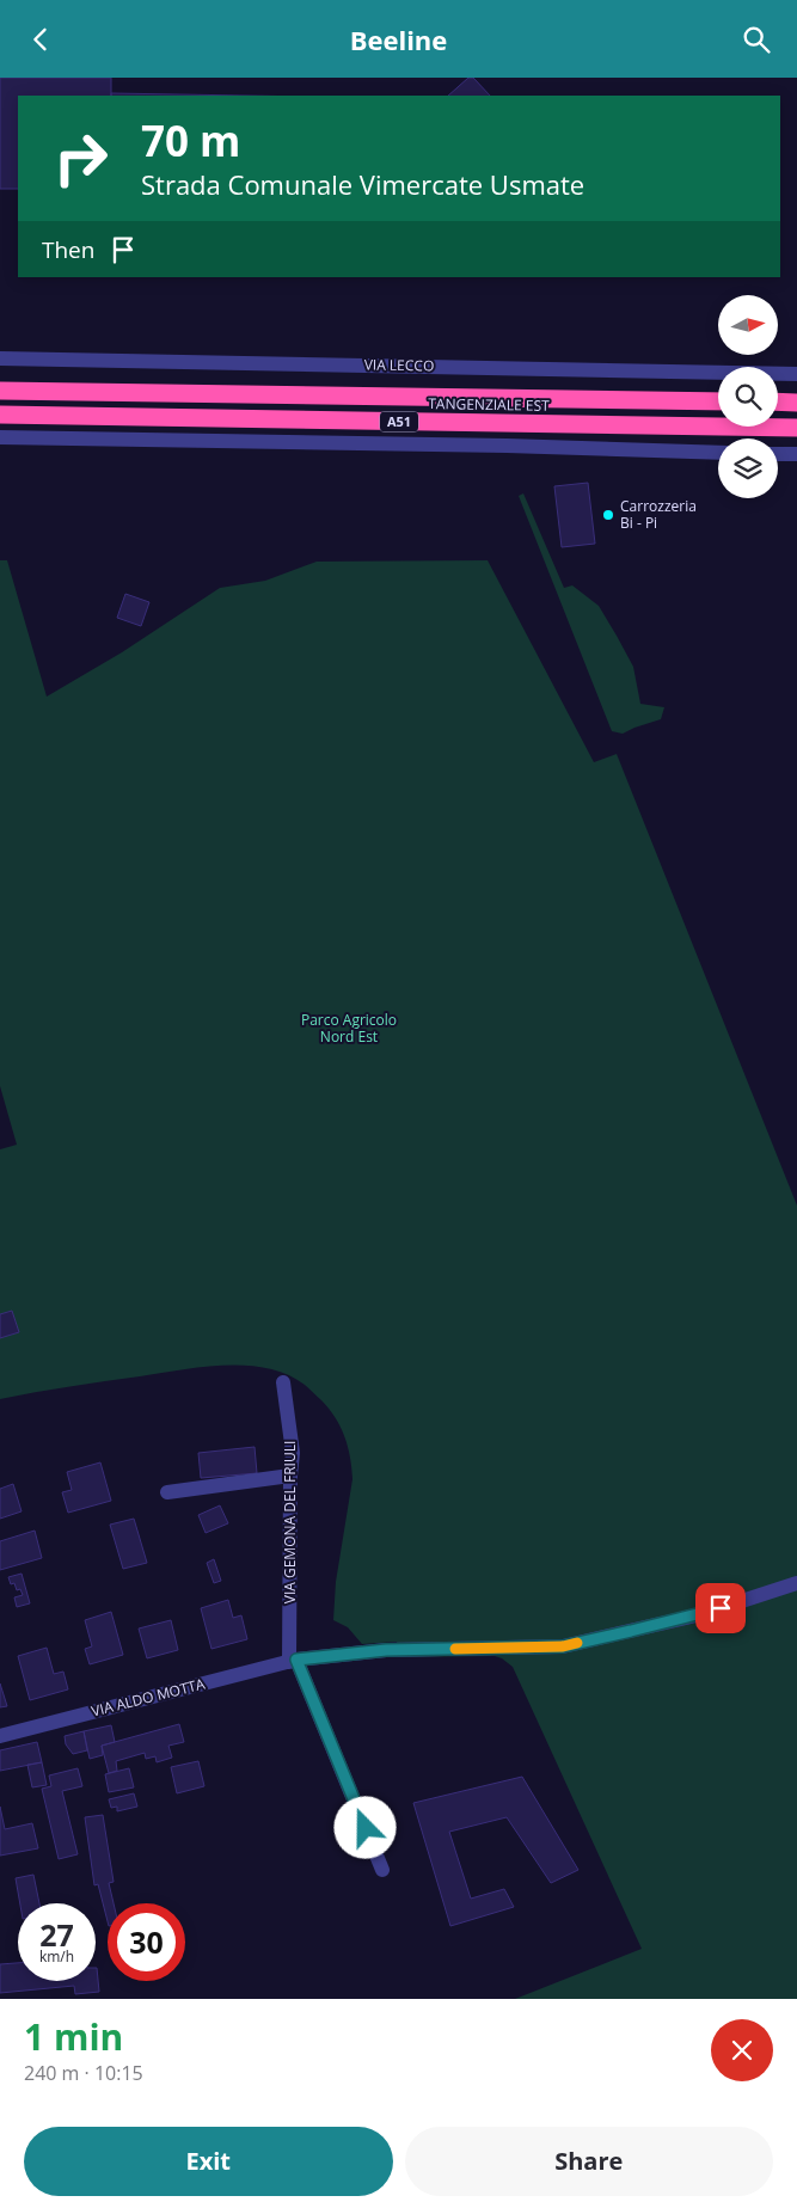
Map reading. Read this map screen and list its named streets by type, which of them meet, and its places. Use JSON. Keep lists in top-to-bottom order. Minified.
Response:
{"streets":{"highway":["TANGENZIALE EST","A51"],"street":["VIA LECCO","VIA GEMONA DEL FRIULI","VIA ALDO MOTTA"]},"crossings":[["VIA GEMONA DEL FRIULI","VIA ALDO MOTTA"]],"parks":["Parco Agricolo Nord Est"],"places":["Carrozzeria Bi - Pi"],"north":"right","page":{"header":"Beeline","turn":["70 m","Strada Comunale Vimercate Usmate"],"then":"Then","speed":"27 km/h","limit":"30","heading":["1 min","240 m · 10:15"],"buttons":["Exit","Share"]}}
